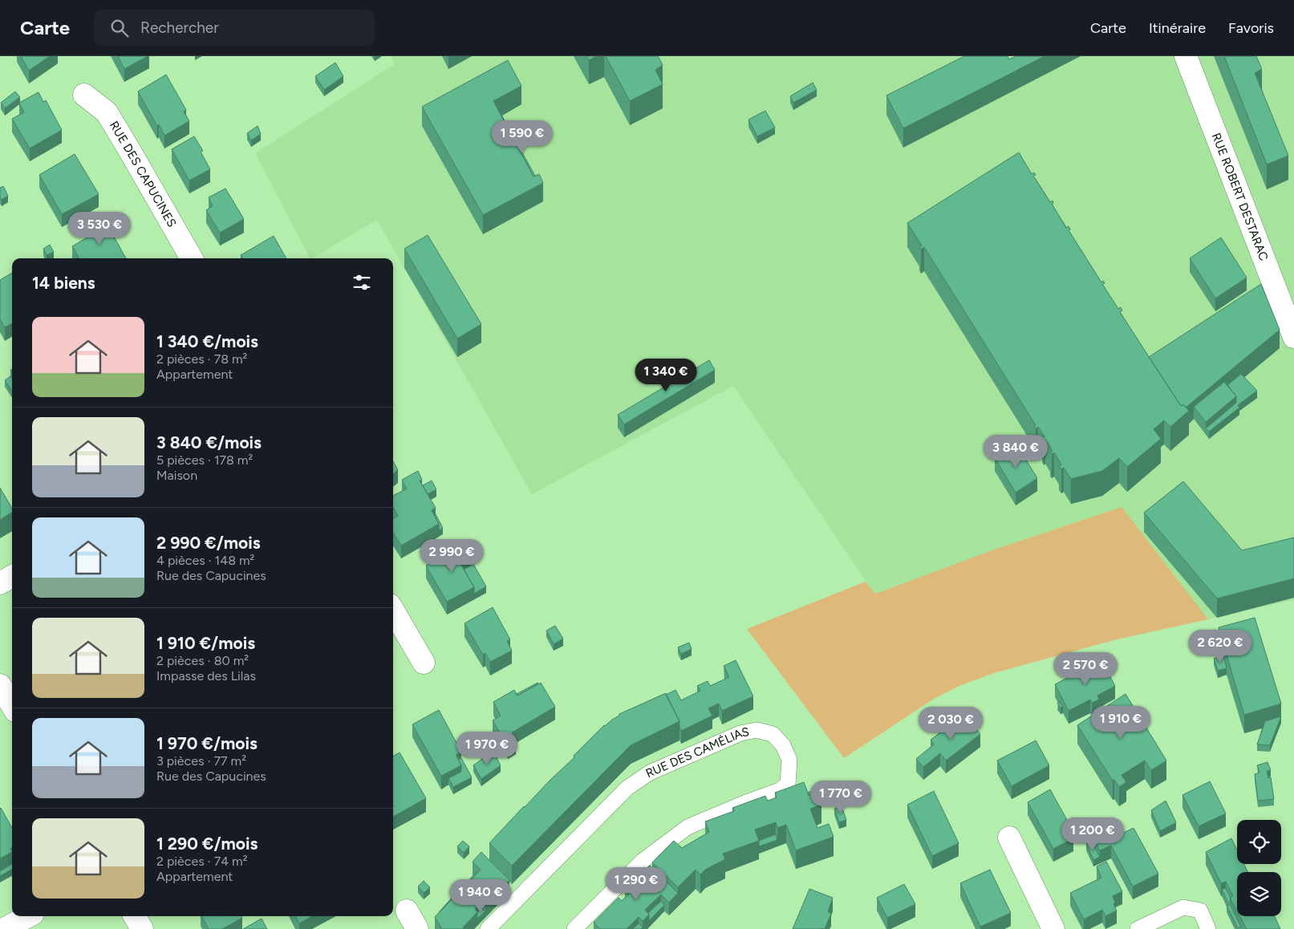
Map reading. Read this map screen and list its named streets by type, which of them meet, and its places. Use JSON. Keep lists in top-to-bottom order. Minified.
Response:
{"streets":{"street":["RUE DES CAPUCINES","RUE ROBERT DESTARAC"],"lane":["RUE DES CAMÉLIAS"]},"page":{"header":"Carte","search":"Rechercher","nav":["Carte","Itinéraire","Favoris"],"price":["1 590 €","3 530 €","1 340 €","3 840 €","2 990 €","2 620 €","2 570 €","1 910 €","2 030 €","1 970 €","1 770 €","1 200 €","1 290 €","1 940 €"],"heading":"14 biens","list":[{"name":"1 340 €/mois","note":"2 pièces · 78 m² · Appartement"},{"name":"3 840 €/mois","note":"5 pièces · 178 m² · Maison"},{"name":"2 990 €/mois","note":"4 pièces · 148 m² · Rue des Capucines"},{"name":"1 910 €/mois","note":"2 pièces · 80 m² · Impasse des Lilas"},{"name":"1 970 €/mois","note":"3 pièces · 77 m² · Rue des Capucines"},{"name":"1 290 €/mois","note":"2 pièces · 74 m² · Appartement"}]}}
